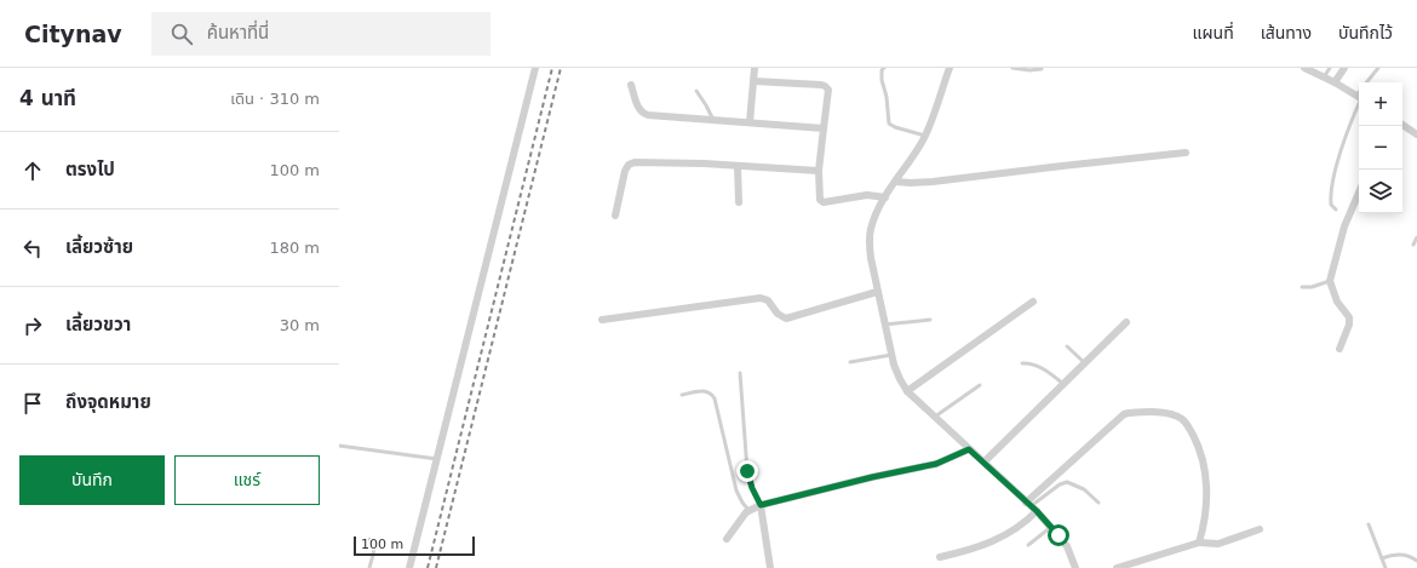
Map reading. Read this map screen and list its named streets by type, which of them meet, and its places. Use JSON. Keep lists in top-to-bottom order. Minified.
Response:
{"scale_bar":"100 m","page":{"header":"Citynav","search":"ค้นหาที่นี่","nav":["แผนที่","เส้นทาง","บันทึกไว้"],"heading":["4 นาที","เดิน · 310 m"],"map_buttons":["+","−"],"list":[["ตรงไป","100 m"],["เลี้ยวซ้าย","180 m"],["เลี้ยวขวา","30 m"],"ถึงจุดหมาย"],"buttons":["บันทึก","แชร์"],"scale":"100 m"}}
